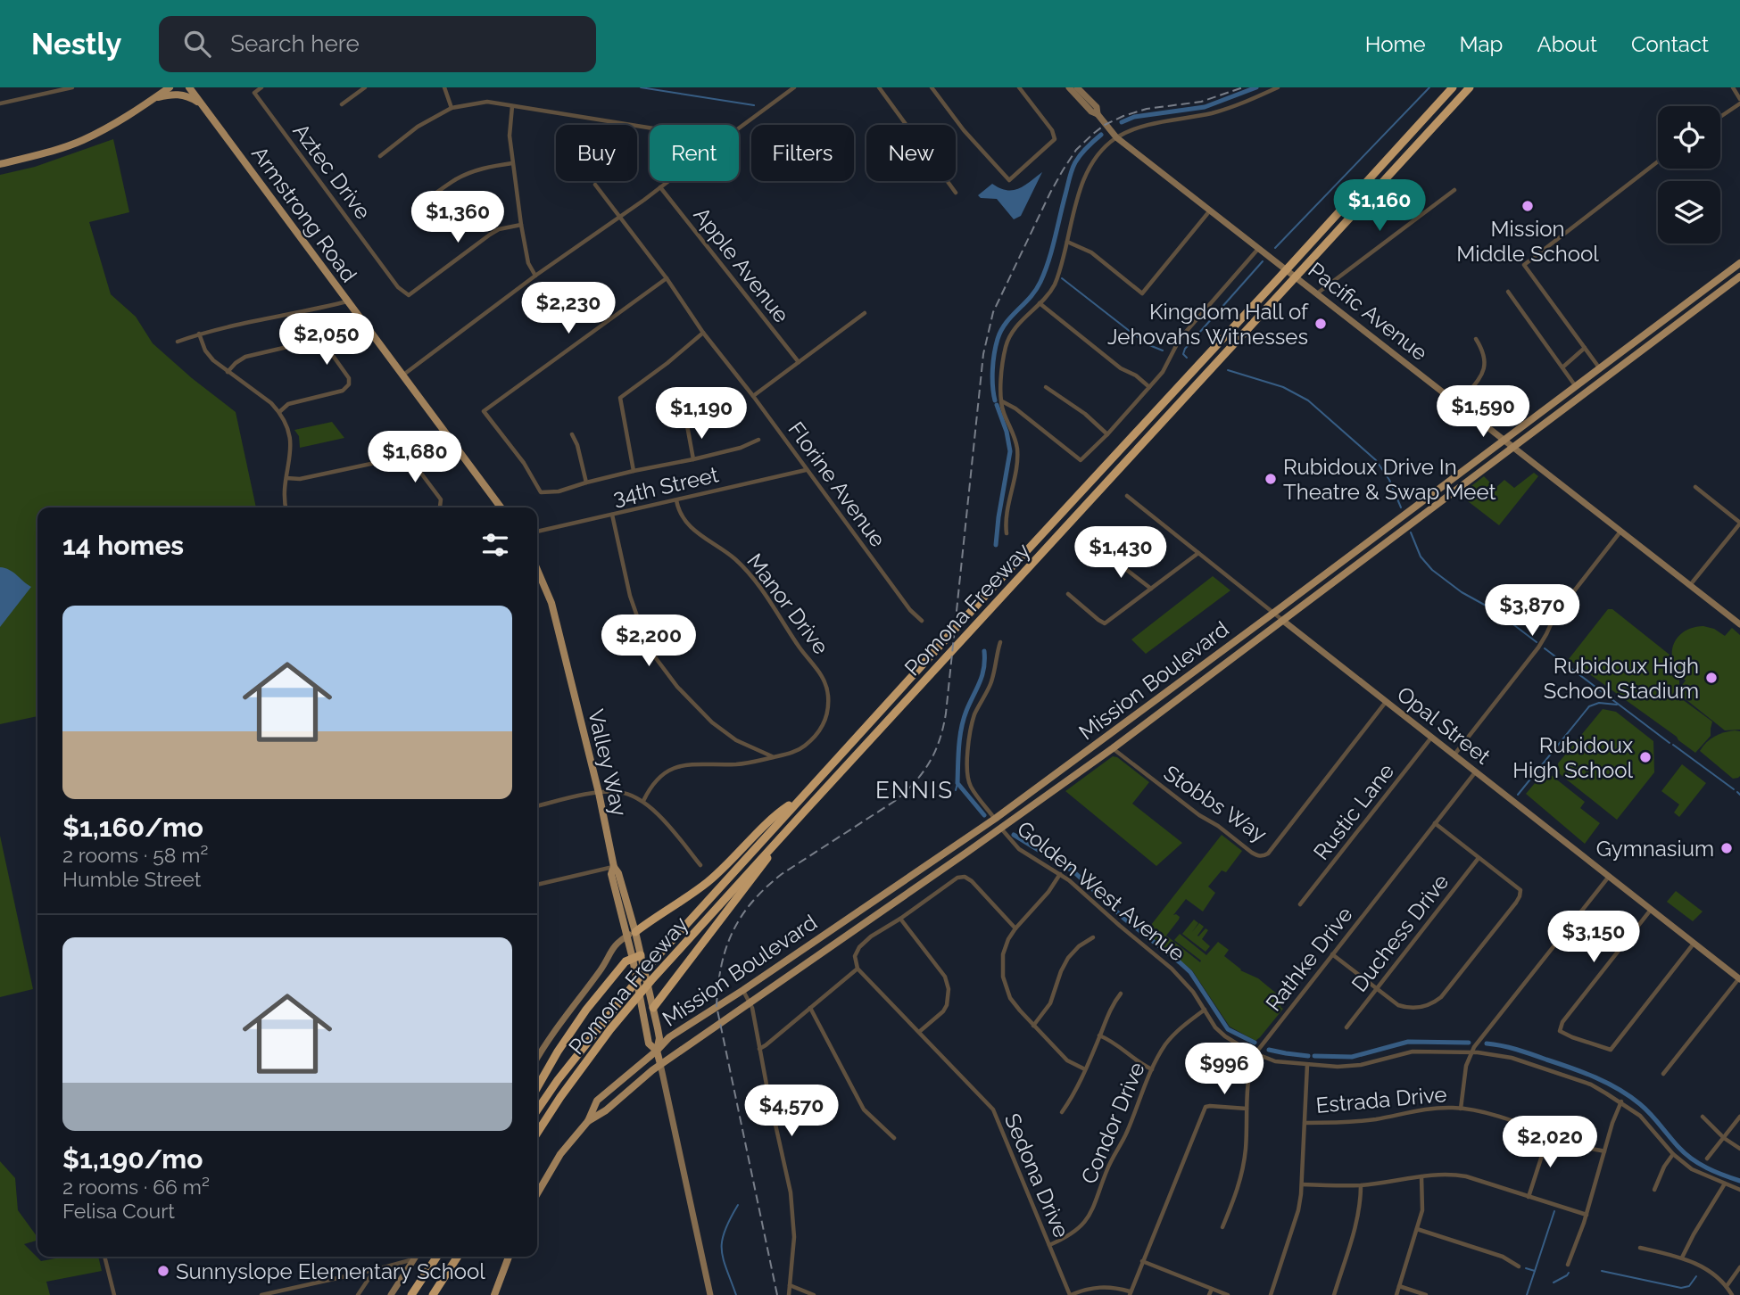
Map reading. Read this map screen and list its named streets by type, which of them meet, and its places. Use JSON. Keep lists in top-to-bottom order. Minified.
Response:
{"streets":{"highway":["Pomona Freeway"],"main road":["Armstrong Road","Mission Boulevard","Valley Way"],"street":["Aztec Drive","Apple Avenue","Pacific Avenue","Florine Avenue","34th Street","Manor Drive","Opal Street","Stobbs Way","Rustic Lane","Golden West Avenue","Duchess Drive","Rathke Drive","Estrada Drive","Condor Drive","Sedona Drive"]},"crossings":[["Pacific Avenue","Mission Boulevard"],["Florine Avenue","34th Street"],["34th Street","Manor Drive"],["Mission Boulevard","Opal Street"],["Mission Boulevard","Valley Way"],["Mission Boulevard","Stobbs Way"],["Mission Boulevard","Golden West Avenue"],["Opal Street","Stobbs Way"],["Opal Street","Rustic Lane"],["Opal Street","Rathke Drive"],["Golden West Avenue","Rathke Drive"],["Golden West Avenue","Condor Drive"],["Condor Drive","Sedona Drive"]],"districts":["ENNIS"],"places":["Mission Middle School","Kingdom Hall of Jehovahs Witnesses","Rubidoux Drive In Theatre & Swap Meet","Rubidoux High School Stadium","Rubidoux High School","Gymnasium","Sunnyslope Elementary School"],"page":{"header":"Nestly","search":"Search here","nav":["Home","Map","About","Contact"],"chip":["Buy","Rent","Filters","New"],"price":["$1,160","$1,360","$2,230","$2,050","$1,590","$1,190","$1,680","$1,430","$3,870","$2,200","$3,150","$996","$4,570","$2,020"],"heading":"14 homes","list":[{"name":"$1,160/mo","note":"2 rooms · 58 m² · Humble Street"},{"name":"$1,190/mo","note":"2 rooms · 66 m² · Felisa Court"}]}}
